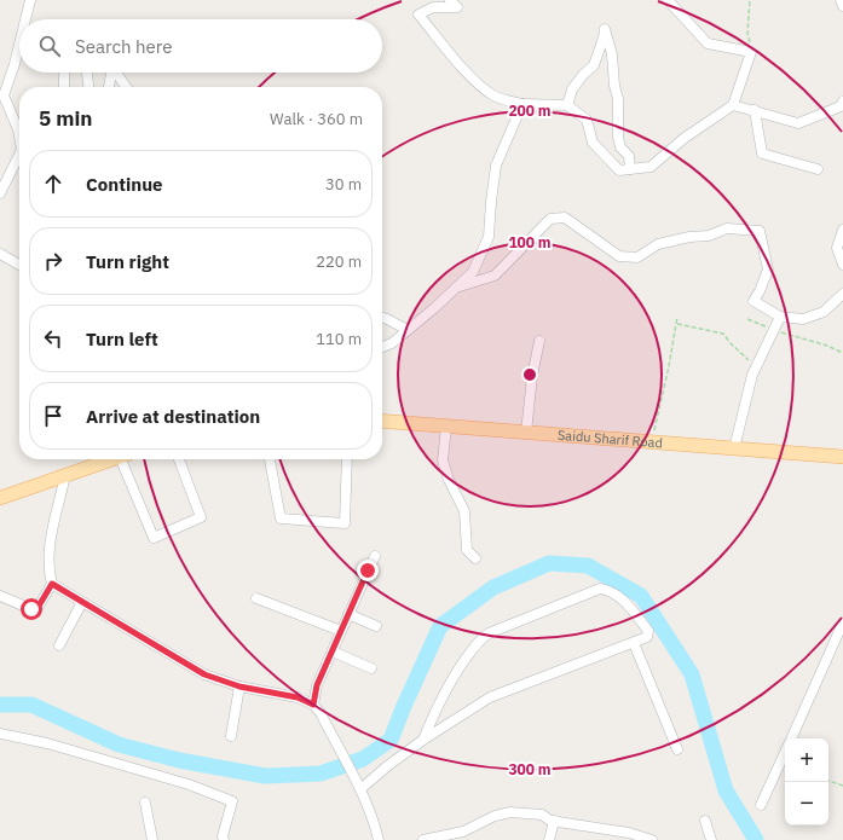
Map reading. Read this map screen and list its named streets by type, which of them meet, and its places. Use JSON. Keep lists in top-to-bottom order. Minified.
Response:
{"streets":{"main road":["Saidu Sharif Road"]},"page":{"search":"Search here","heading":["5 min","Walk · 360 m"],"list":[["Continue","30 m"],["Turn right","220 m"],["Turn left","110 m"],"Arrive at destination"],"map_buttons":["+","−"]},"rings":["200 m","100 m","300 m"]}
